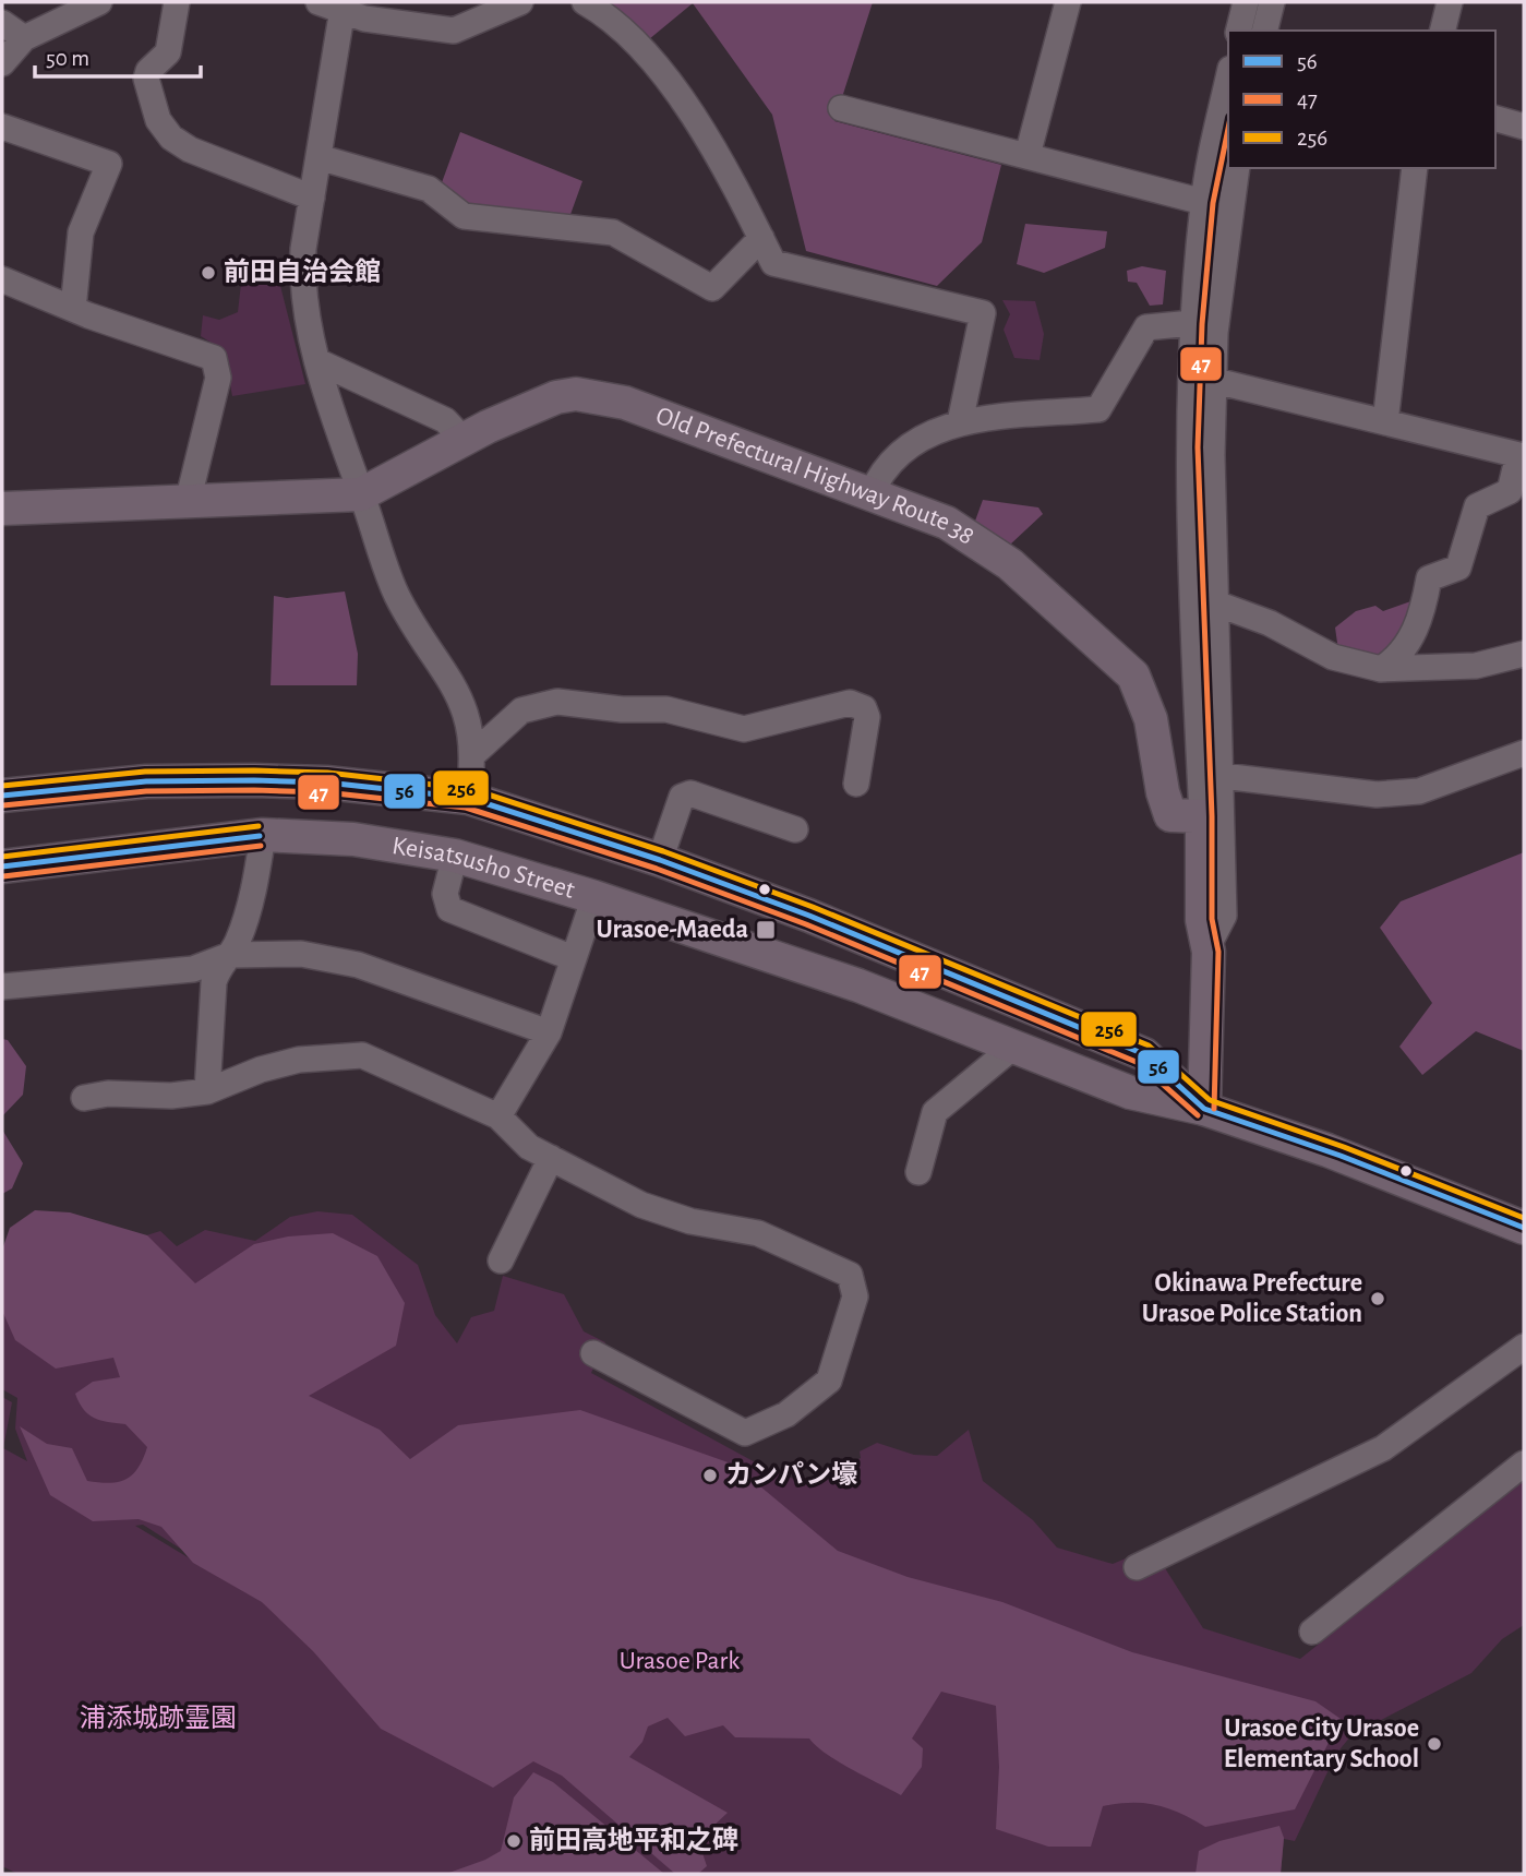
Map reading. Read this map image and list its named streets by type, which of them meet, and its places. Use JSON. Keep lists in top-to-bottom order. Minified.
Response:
{"streets":{"main road":["Old Prefectural Highway Route 38","Keisatsusho Street"]},"parks":["Urasoe Park","浦添城跡霊園"],"places":{"other":["前田自治会館","Okinawa Prefecture Urasoe Police Station","カンパン壕","Urasoe City Urasoe Elementary School","前田高地平和之碑"],"transit":["Urasoe-Maeda"]},"lines":["transit line 47","transit line 256","transit line 56"],"legend":["56","47","256"],"scale_bar":"50 m"}
